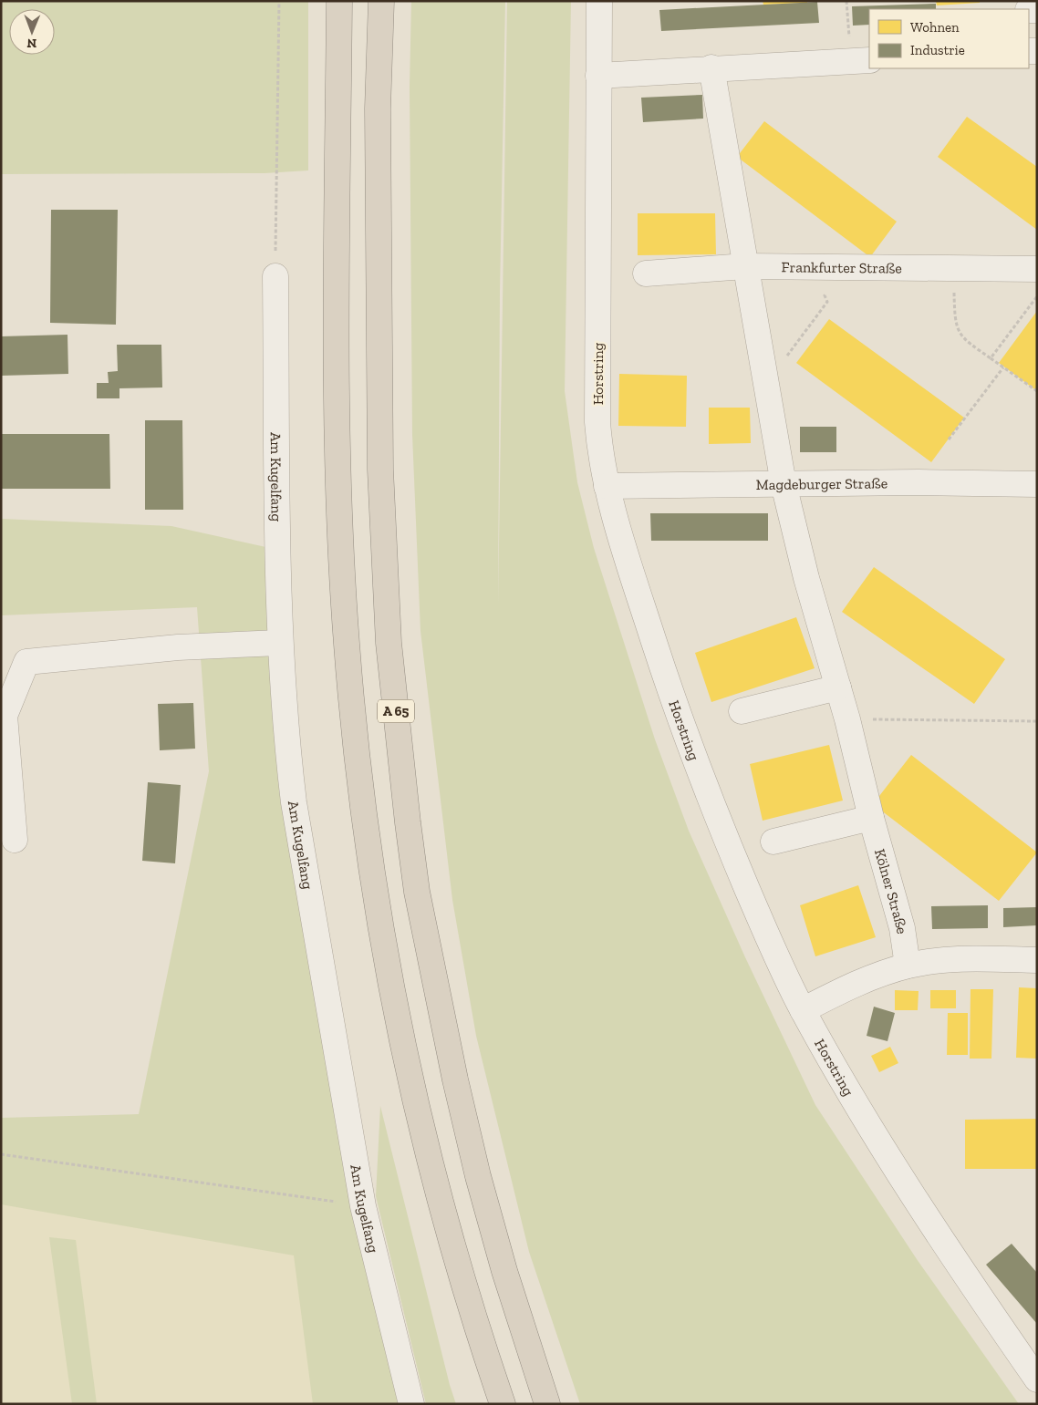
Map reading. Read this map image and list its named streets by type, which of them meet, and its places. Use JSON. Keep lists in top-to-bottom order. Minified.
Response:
{"streets":{"highway":["A 65"],"street":["Frankfurter Straße","Horstring","Am Kugelfang","Magdeburger Straße","Kölner Straße"]},"crossings":[["Frankfurter Straße","Kölner Straße"],["Horstring","Magdeburger Straße"],["Magdeburger Straße","Kölner Straße"]],"legend":["Wohnen","Industrie"],"north":"bottom"}
